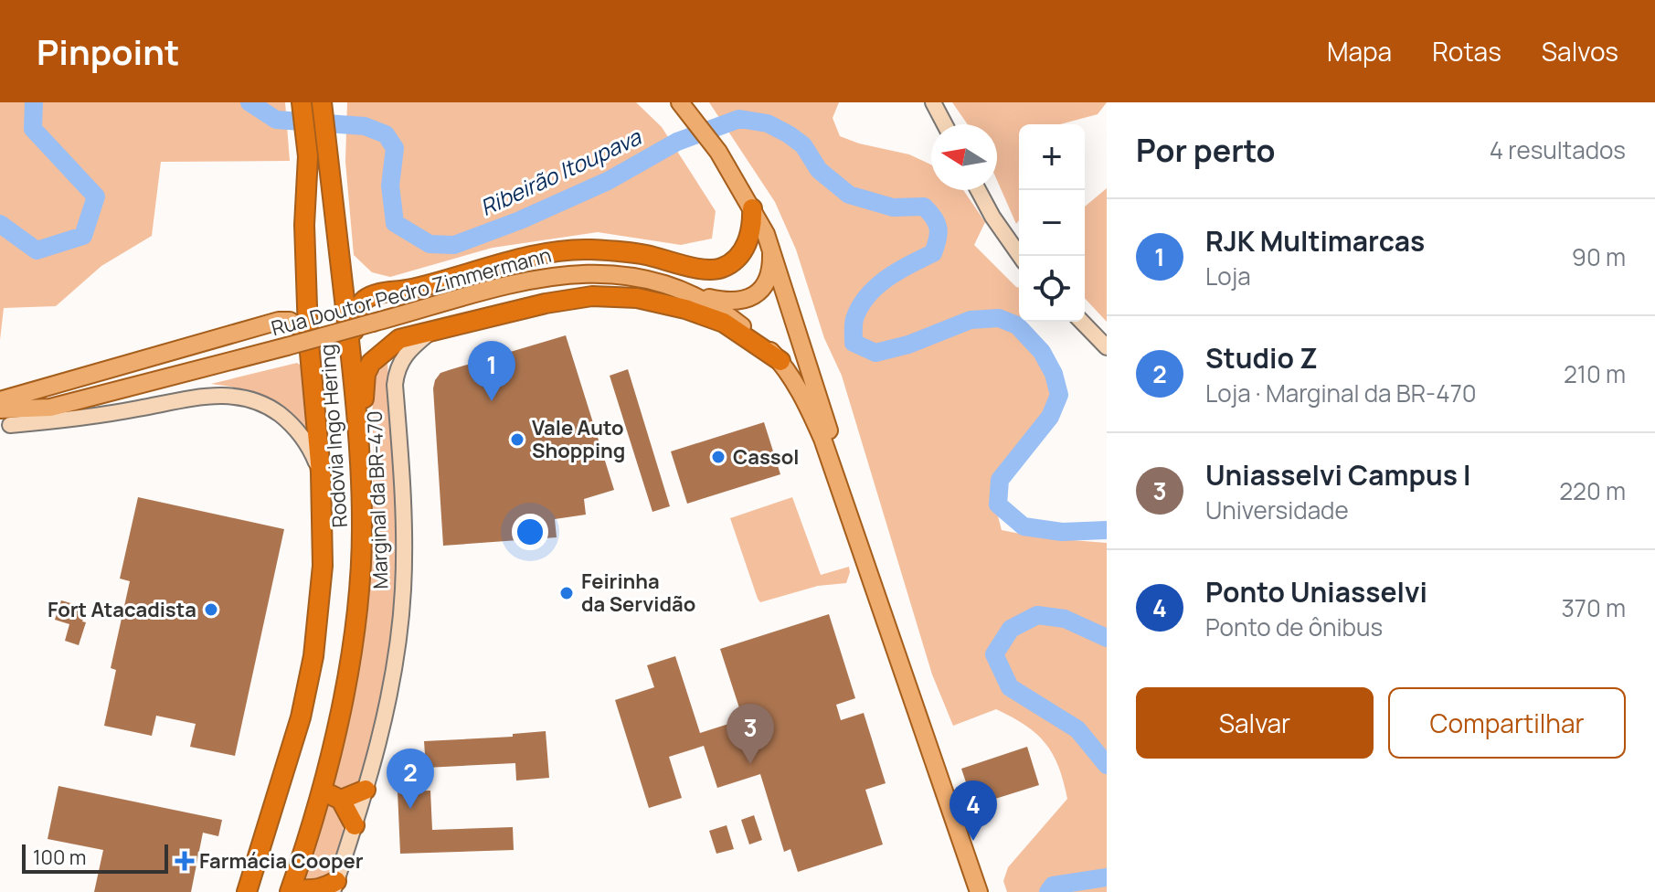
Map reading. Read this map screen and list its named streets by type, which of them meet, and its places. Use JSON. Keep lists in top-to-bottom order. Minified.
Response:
{"streets":{"highway":["Rodovia Ingo Hering"],"main road":["Rua Doutor Pedro Zimmermann"],"street":["Marginal da BR-470"]},"water":["Ribeirão Itoupava"],"places":{"other":["Vale Auto Shopping","Cassol","Feirinha da Servidão","Fort Atacadista"],"health":["Farmácia Cooper"]},"scale_bar":"100 m","north":"left","page":{"header":"Pinpoint","nav":["Mapa","Rotas","Salvos"],"heading":["Por perto","4 resultados"],"map_buttons":["+","−"],"list":[{"mark":"1","name":"RJK Multimarcas","note":"Loja","value":"90 m"},{"mark":"2","name":"Studio Z","note":"Loja · Marginal da BR-470","value":"210 m"},{"mark":"3","name":"Uniasselvi Campus I","note":"Universidade","value":"220 m"},{"mark":"4","name":"Ponto Uniasselvi","note":"Ponto de ônibus","value":"370 m"}],"pins":["1","3","2","4"],"buttons":["Salvar","Compartilhar"],"scale":"100 m"}}
